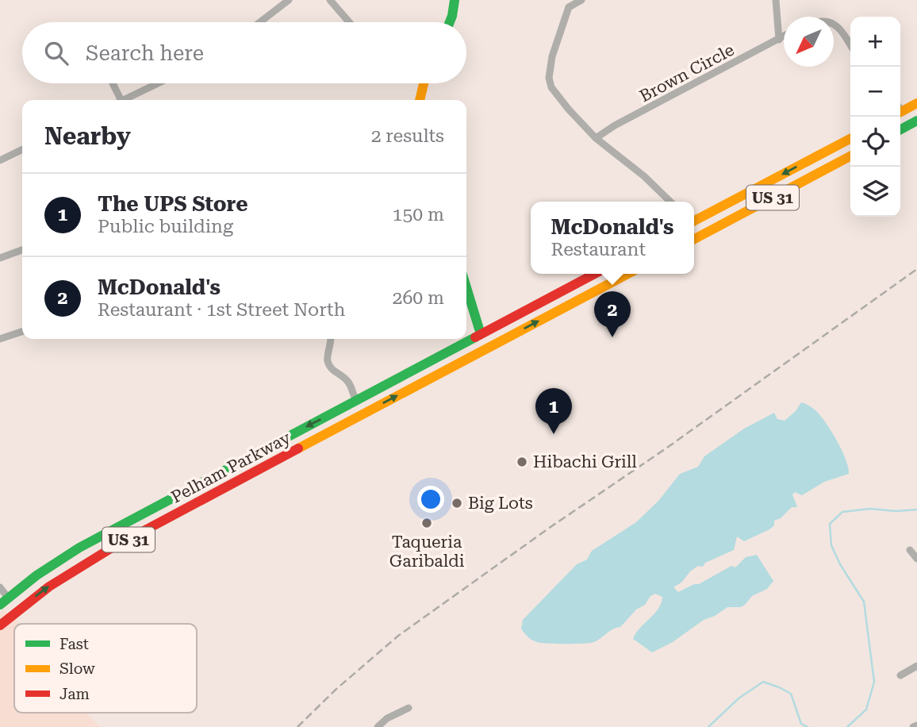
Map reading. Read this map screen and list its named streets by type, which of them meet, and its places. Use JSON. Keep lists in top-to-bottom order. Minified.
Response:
{"streets":{"main road":["US 31","Pelham Parkway"],"street":["Brown Circle"]},"crossings":[["US 31","Pelham Parkway"]],"places":["Hibachi Grill","Big Lots","Taqueria Garibaldi"],"legend":["Fast","Slow","Jam"],"north":"bottom left","page":{"map_buttons":["+","−"],"search":"Search here","heading":["Nearby","2 results"],"list":[{"mark":"1","name":"The UPS Store","note":"Public building","value":"150 m"},{"mark":"2","name":"McDonald's","note":"Restaurant · 1st Street North","value":"260 m"}],"popup":["McDonald's","Restaurant"],"pins":["2","1"]}}
